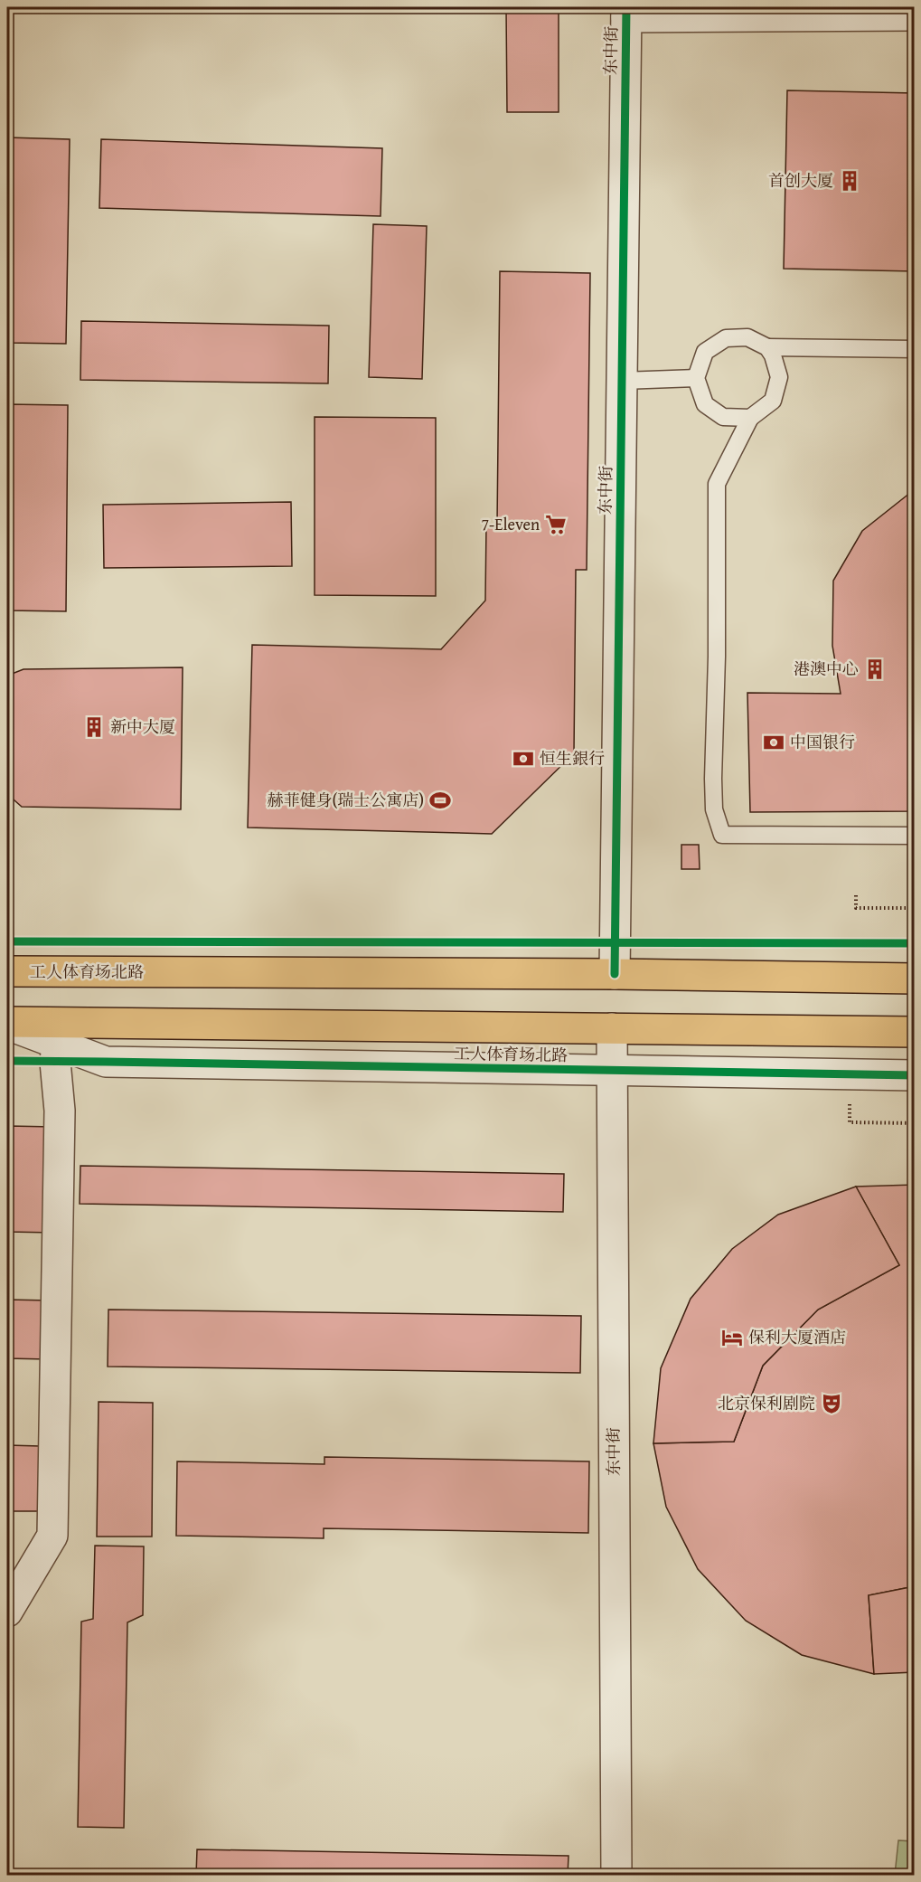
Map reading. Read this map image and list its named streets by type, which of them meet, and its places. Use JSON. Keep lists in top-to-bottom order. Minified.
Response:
{"streets":{"main road":["工人体育场北路"],"street":["东中街"]},"crossings":[["东中街","工人体育场北路"]],"places":{"building":["首创大厦","港澳中心","新中大厦"],"supermarket":["7-Eleven"],"bank":["中国银行","恒生銀行"],"sports":["赫菲健身(瑞士公寓店)"],"hotel":["保利大厦酒店"],"theatre":["北京保利剧院"]}}
